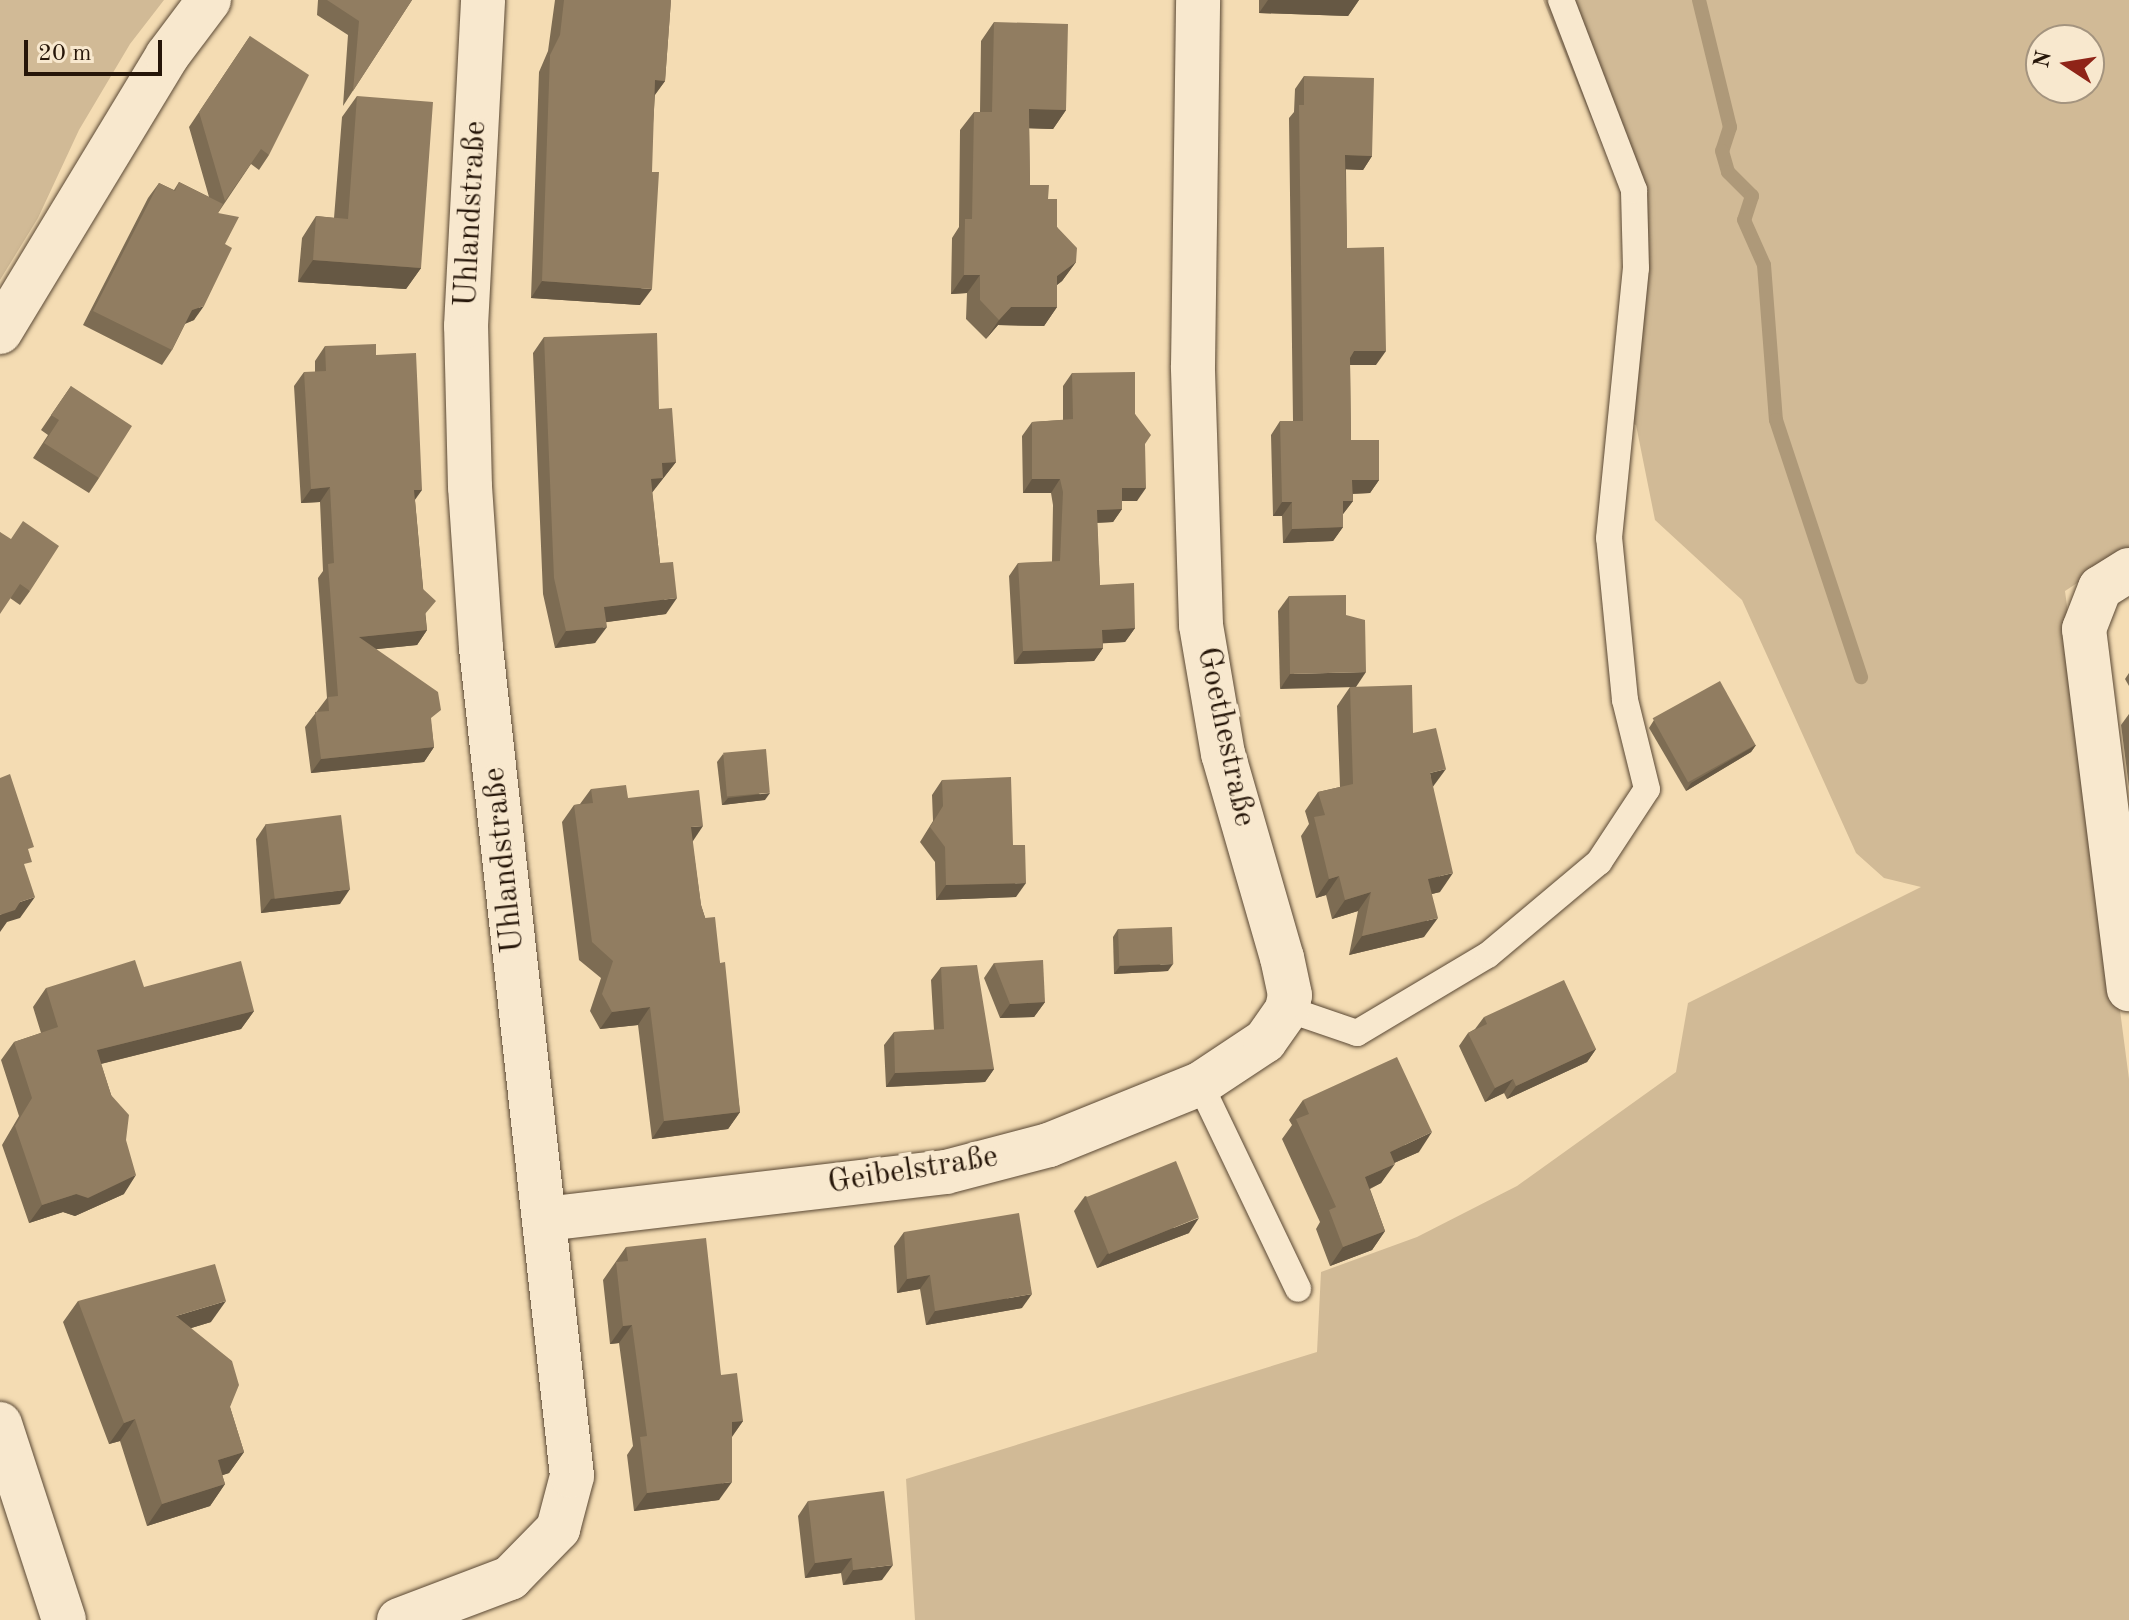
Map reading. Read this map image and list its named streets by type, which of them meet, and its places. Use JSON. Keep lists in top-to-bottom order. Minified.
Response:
{"streets":{"street":["Uhlandstraße","Goethestraße","Geibelstraße"]},"crossings":[["Uhlandstraße","Geibelstraße"],["Goethestraße","Geibelstraße"]],"scale_bar":"20 m","north":"left"}
